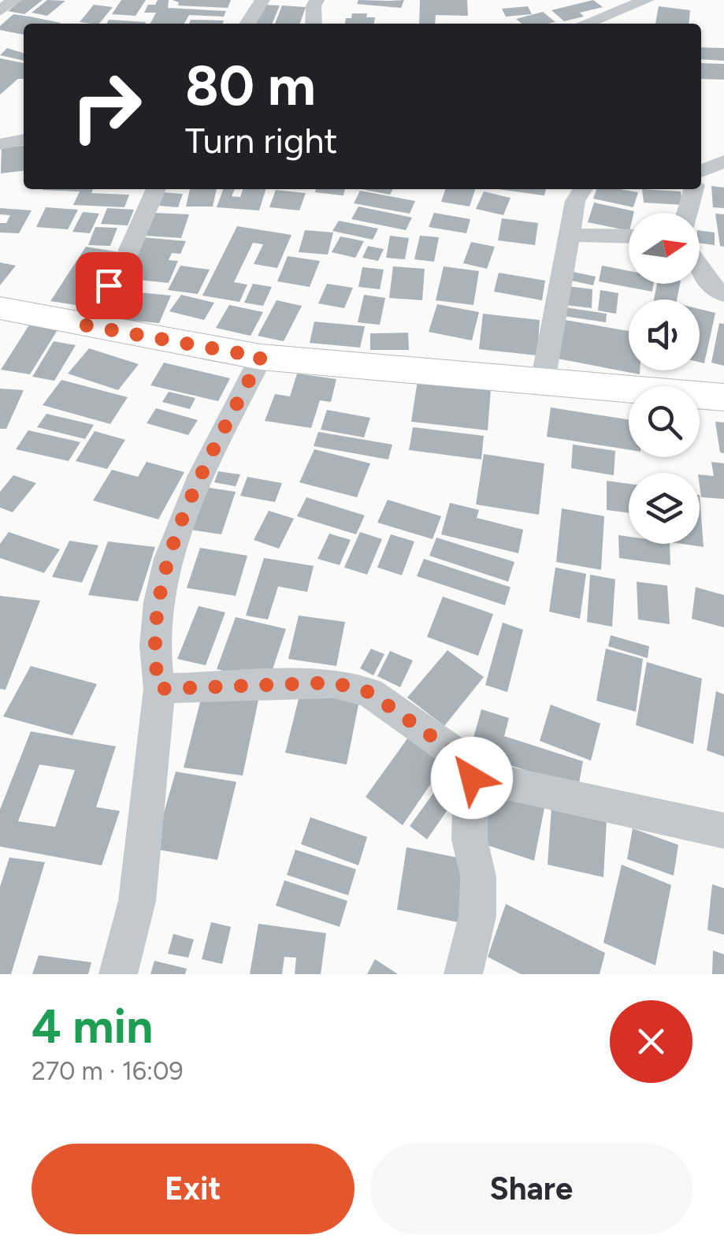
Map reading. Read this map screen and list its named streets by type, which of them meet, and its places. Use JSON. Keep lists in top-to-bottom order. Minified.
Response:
{"north":"right","page":{"turn":["80 m","Turn right"],"heading":["4 min","270 m · 16:09"],"buttons":["Exit","Share"]}}
